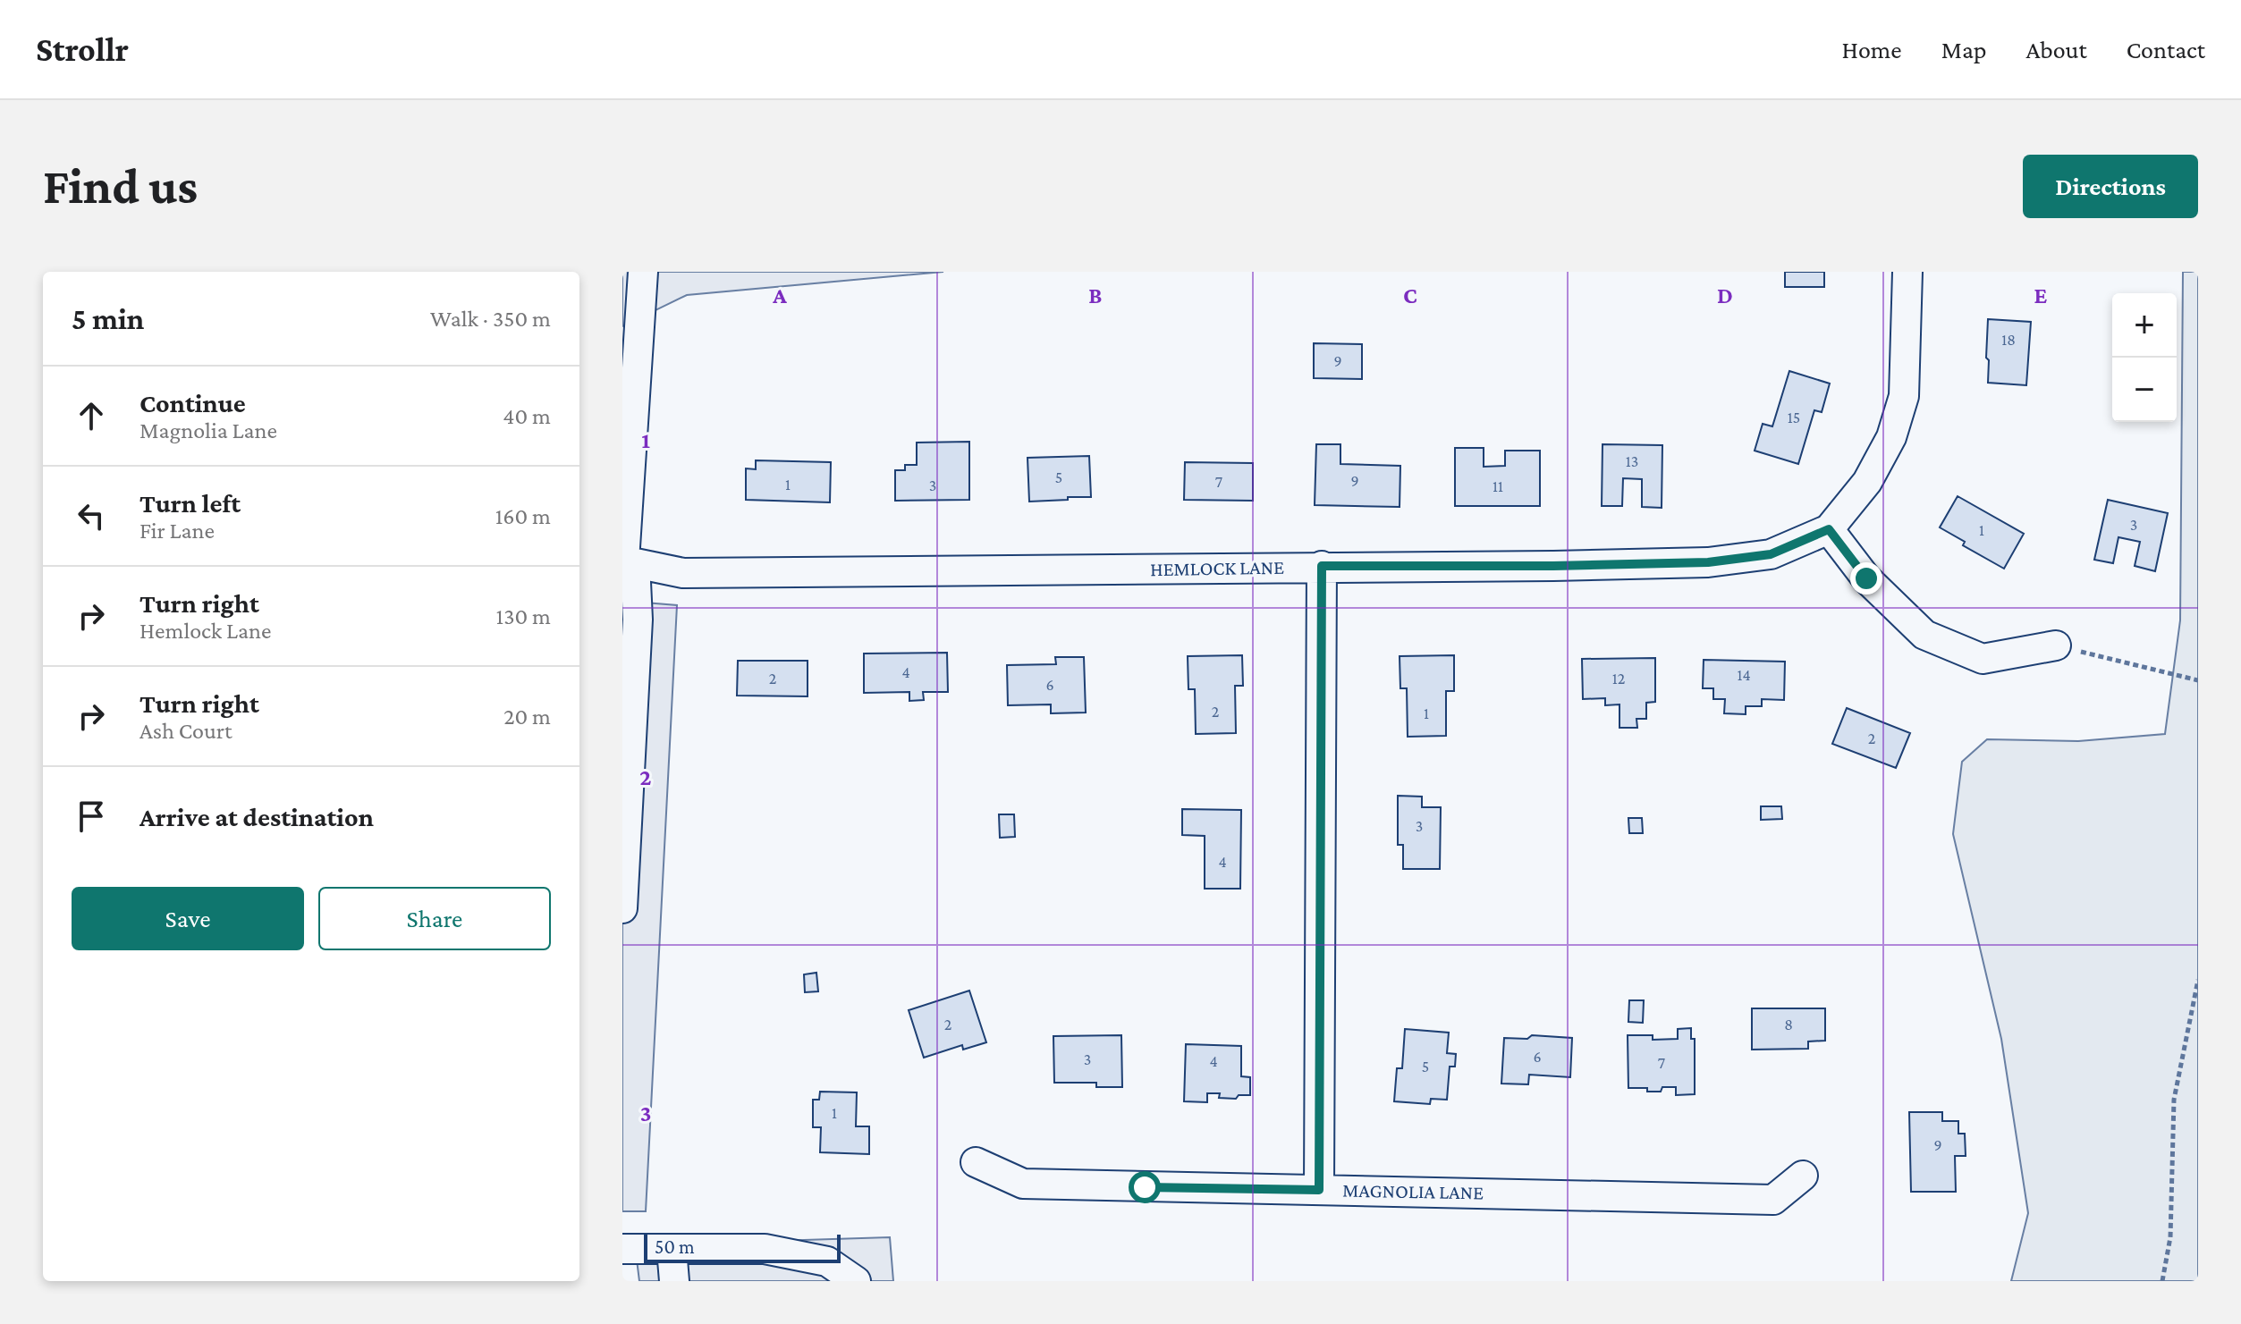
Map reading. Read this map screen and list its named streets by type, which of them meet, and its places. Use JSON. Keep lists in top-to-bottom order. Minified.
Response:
{"streets":{"street":["HEMLOCK LANE","MAGNOLIA LANE"]},"house_numbers":["18","9","15","13","5","9","7","1","3","11","3","1","4","14","2","12","6","2","1","2","3","4","2","8","6","3","4","7","5","1","9"],"scale_bar":"50 m","page":{"header":"Strollr","nav":["Home","Map","About","Contact"],"buttons":["Directions",["Save","Share"]],"title":"Find us","heading":["5 min","Walk · 350 m"],"map_buttons":["+","−"],"list":[["Continue","Magnolia Lane","40 m"],["Turn left","Fir Lane","160 m"],["Turn right","Hemlock Lane","130 m"],["Turn right","Ash Court","20 m"],"Arrive at destination"],"scale":"50 m"},"grid":{"columns":["A","B","C","D","E"],"rows":["1","2","3"]}}
